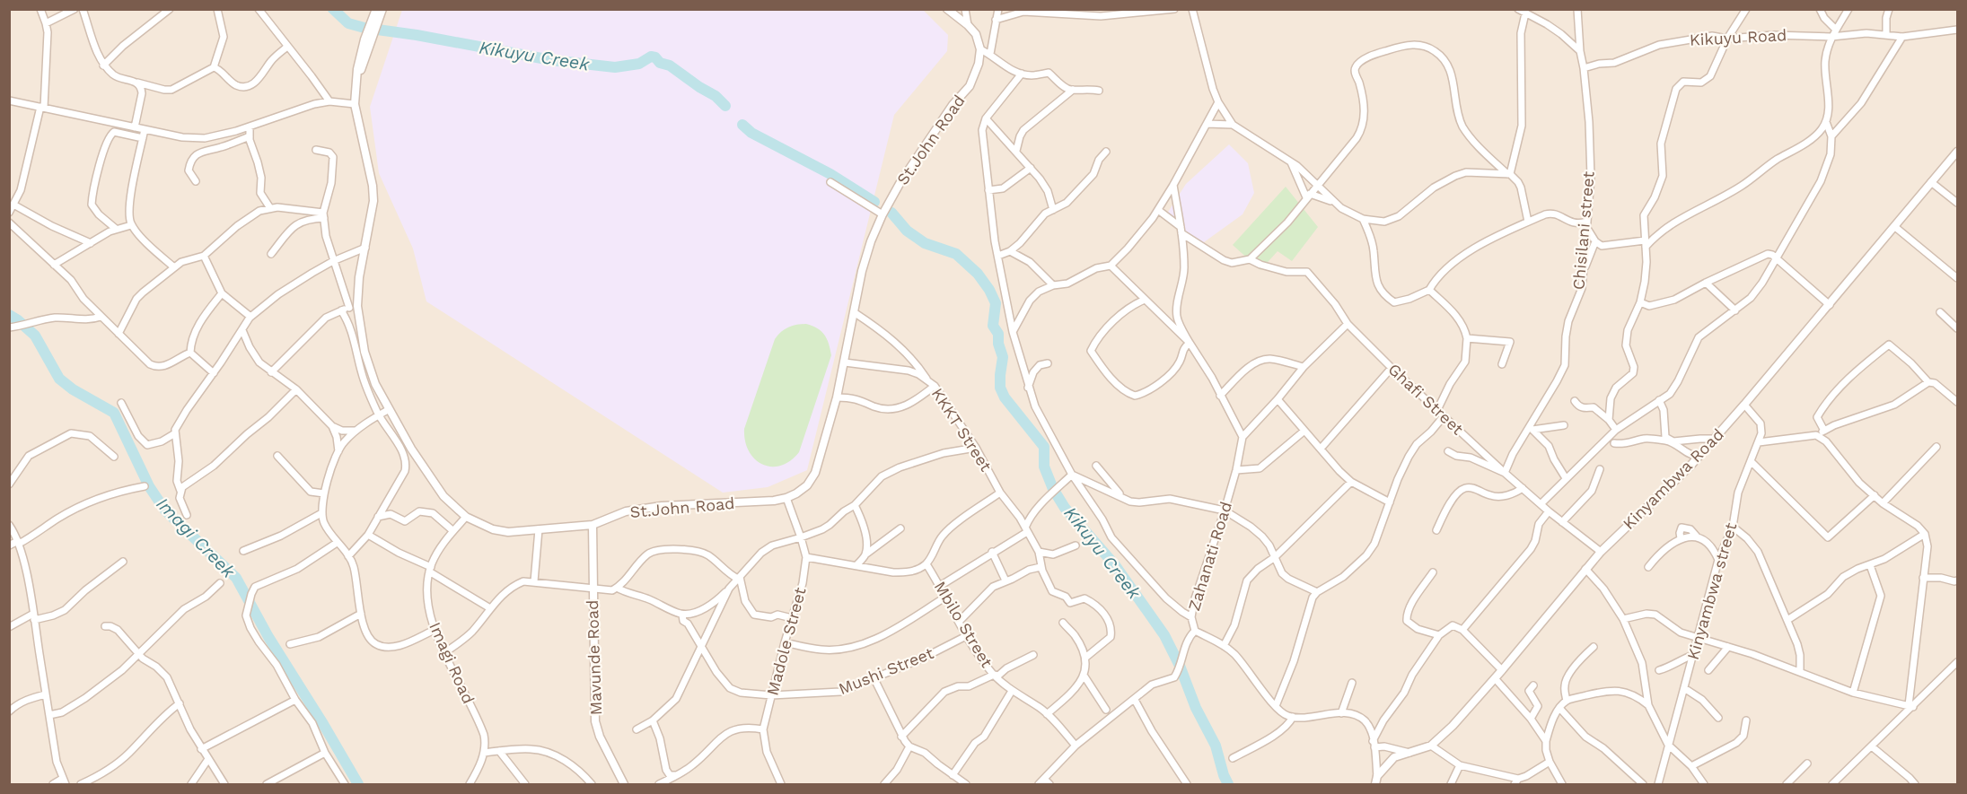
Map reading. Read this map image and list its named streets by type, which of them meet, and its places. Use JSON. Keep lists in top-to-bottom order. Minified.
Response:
{"streets":{"street":["Kikuyu Road","St.John Road","Chisilani street","Ghafi Street","KKKT Street","Kinyambwa Road","Zahanati Road","Kinyambwa street","Mbilo Street","Madole Street","Mavunde Road","Imagi Road","Mushi Street"]},"crossings":[["Kikuyu Road","Chisilani street"],["St.John Road","KKKT Street"],["St.John Road","Madole Street"],["St.John Road","Mavunde Road"],["St.John Road","Imagi Road"],["Chisilani street","Ghafi Street"],["Mbilo Street","Mushi Street"],["Madole Street","Mushi Street"]],"water":["Kikuyu Creek","Imagi Creek"]}
